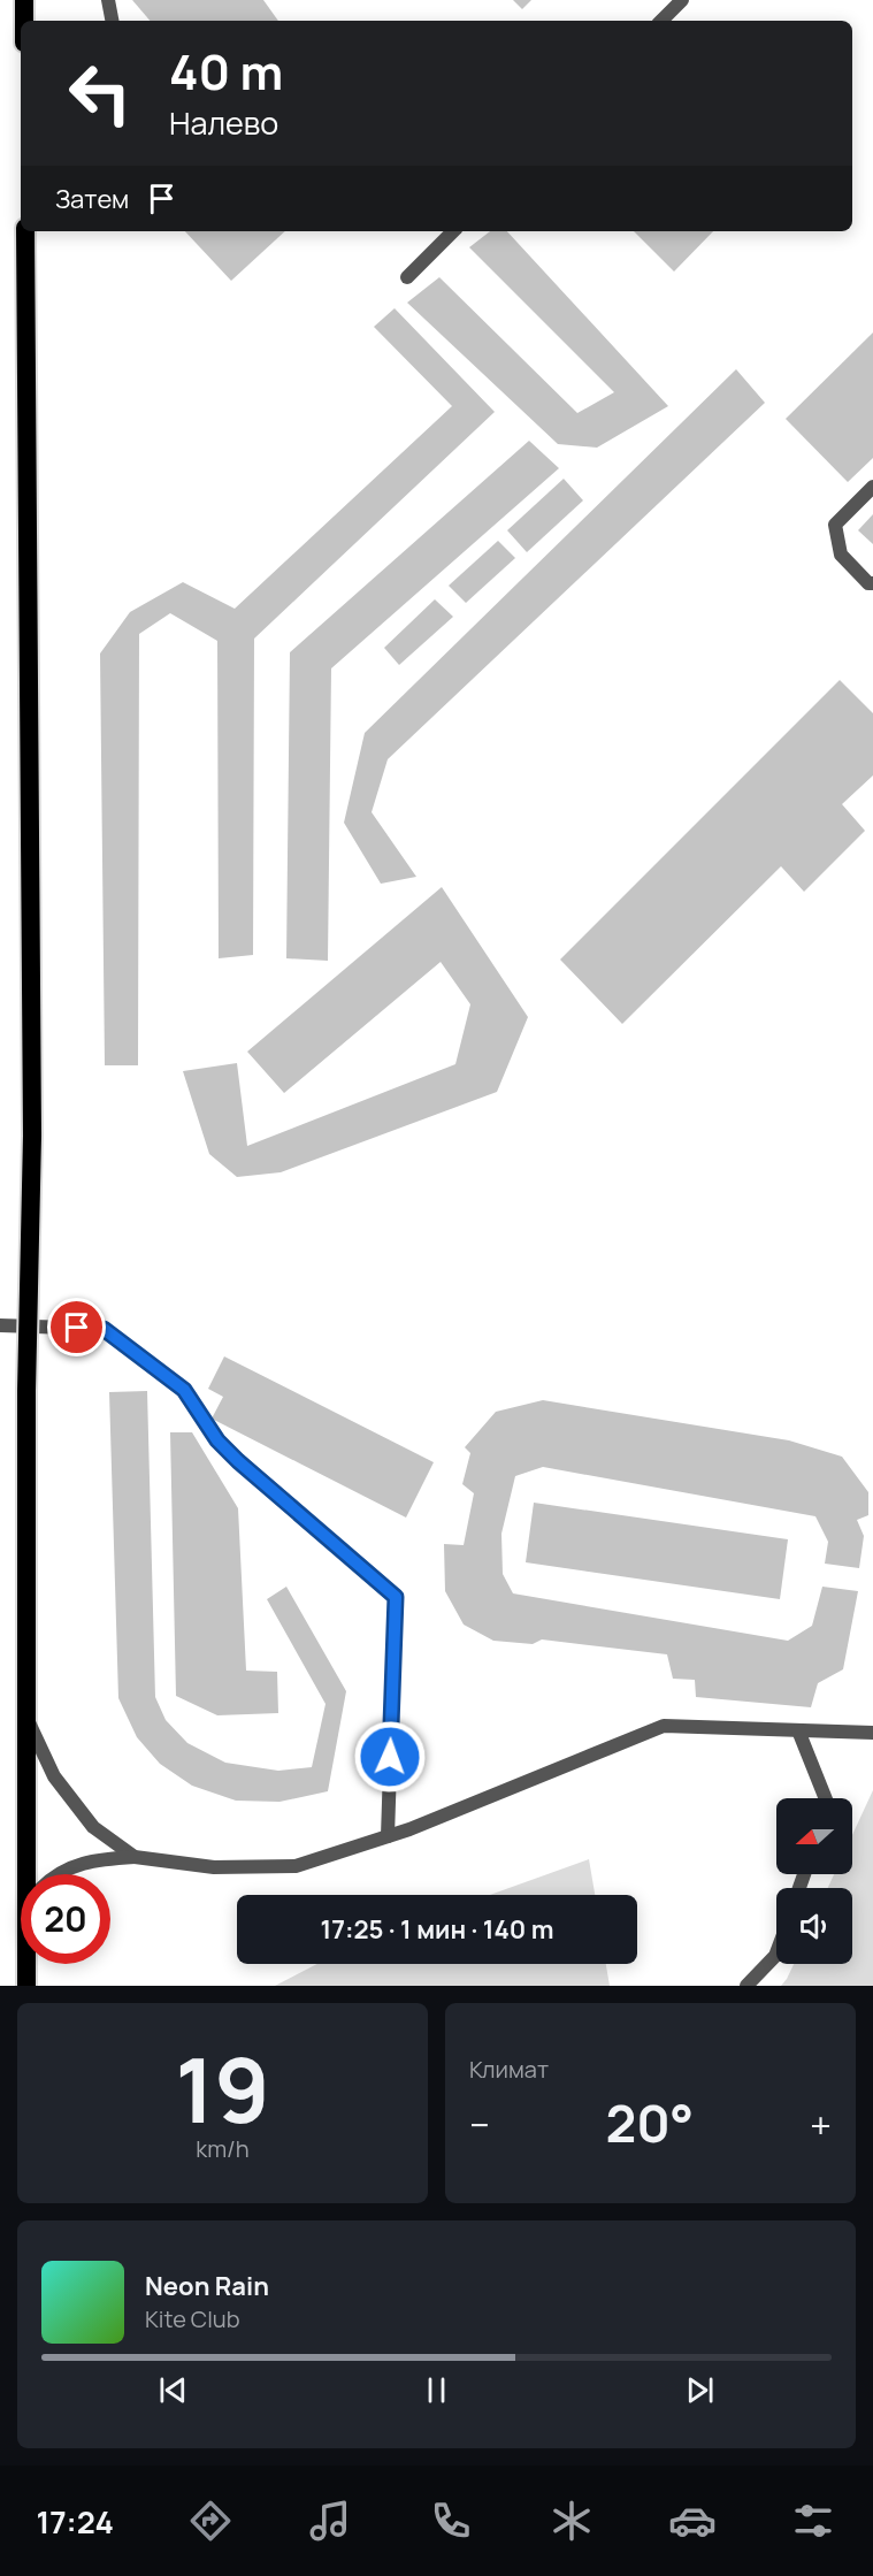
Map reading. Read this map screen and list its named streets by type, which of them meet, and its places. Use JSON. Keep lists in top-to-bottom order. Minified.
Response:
{"north":"left","page":{"turn":["40 m","Налево"],"then":"Затем","limit":"20","trip":"17:25 · 1 мин · 140 m","tile":[["19","km/h"],"Климат"],"heat":["−","20°","+"],"song":["Neon Rain","Kite Club"],"tabs":"17:24"}}
